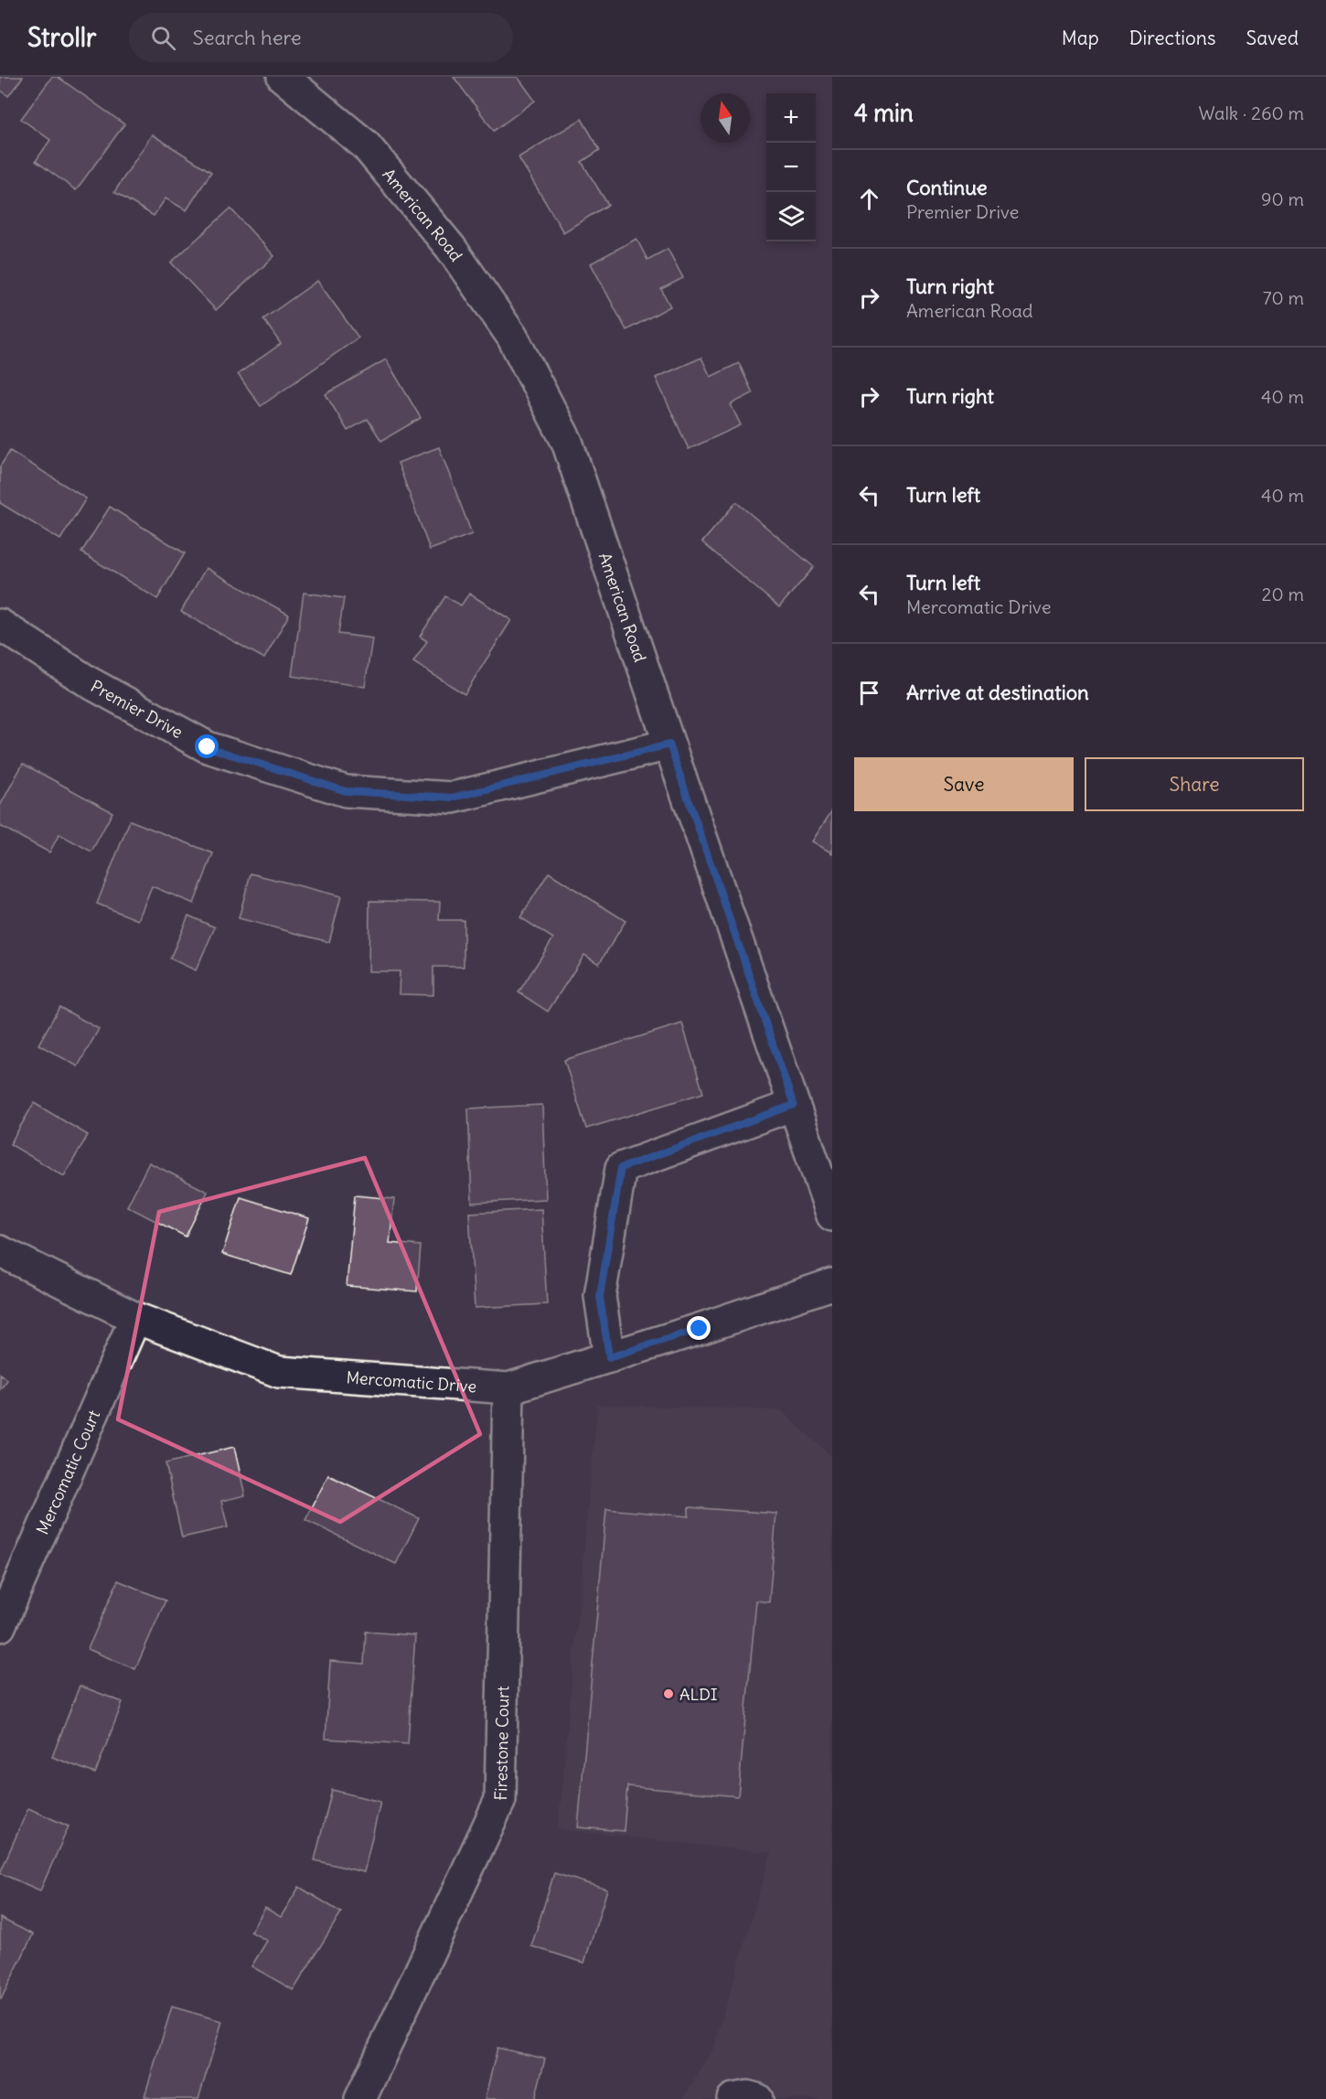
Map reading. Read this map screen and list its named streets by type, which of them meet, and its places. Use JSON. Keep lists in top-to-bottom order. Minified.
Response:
{"streets":{"street":["American Road","Premier Drive","Mercomatic Drive","Mercomatic Court","Firestone Court"]},"crossings":[["American Road","Premier Drive"],["Mercomatic Drive","Mercomatic Court"],["Mercomatic Drive","Firestone Court"]],"places":["ALDI"],"north":"top","page":{"header":"Strollr","search":"Search here","nav":["Map","Directions","Saved"],"heading":["4 min","Walk · 260 m"],"map_buttons":["+","−"],"list":[["Continue","Premier Drive","90 m"],["Turn right","American Road","70 m"],["Turn right","40 m"],["Turn left","40 m"],["Turn left","Mercomatic Drive","20 m"],"Arrive at destination"],"buttons":["Save","Share"]}}
